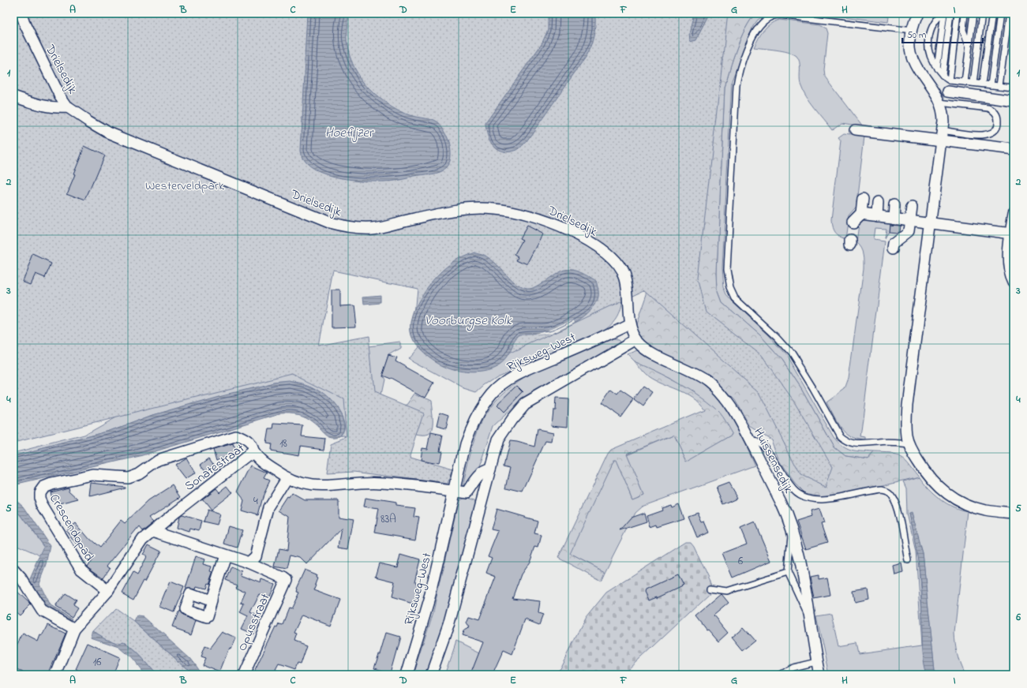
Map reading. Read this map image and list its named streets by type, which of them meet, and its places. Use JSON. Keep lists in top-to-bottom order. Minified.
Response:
{"streets":{"street":["Drielsedijk","Rijksweg-West","Huissensedijk","Sonatestraat","Crescendopad","Opusstraat"]},"crossings":[["Drielsedijk","Huissensedijk"],["Rijksweg-West","Huissensedijk"],["Rijksweg-West","Sonatestraat"],["Sonatestraat","Crescendopad"]],"water":["Hoefijzer","Voorburgse Kolk"],"parks":["Westerveldpark"],"house_numbers":["18","4","83A","6","16"],"scale_bar":"50 m","grid":{"columns":["A","B","C","D","E","F","G","H","I"],"rows":["1","2","3","4","5","6"]}}
